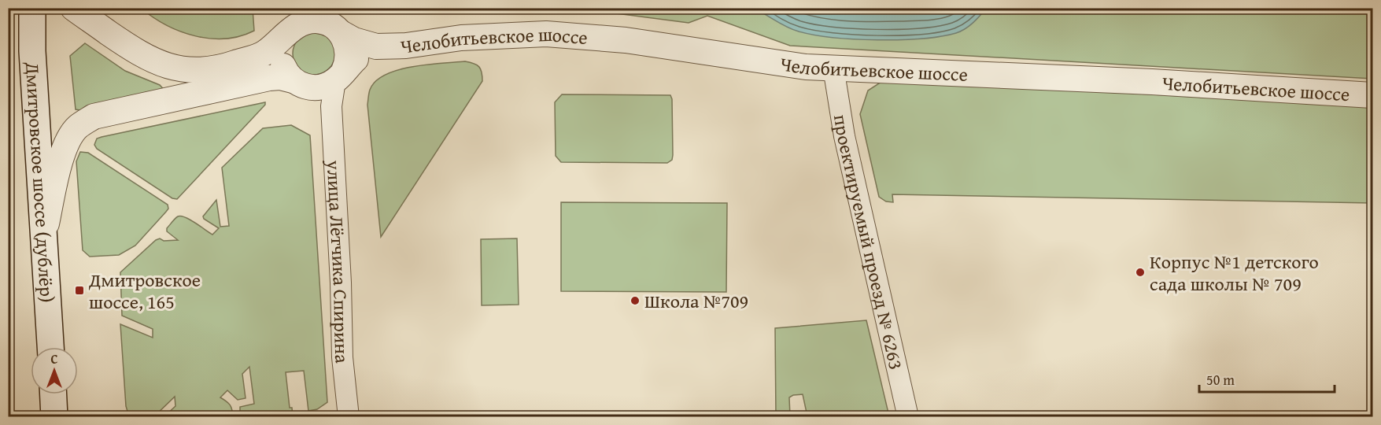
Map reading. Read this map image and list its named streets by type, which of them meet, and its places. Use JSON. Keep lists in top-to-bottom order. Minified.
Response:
{"streets":{"main road":["Дмитровское шоссе (дублёр)"],"street":["Челобитьевское шоссе","проектируемый проезд № 6263","улица Лётчика Спирина"]},"crossings":[["Челобитьевское шоссе","Дмитровское шоссе (дублёр)"],["Челобитьевское шоссе","проектируемый проезд № 6263"],["Челобитьевское шоссе","улица Лётчика Спирина"]],"places":{"other":["Корпус №1 детского сада школы № 709","Школа №709"],"transit":["Дмитровское шоссе, 165"]},"scale_bar":"50 m","north":"top"}
